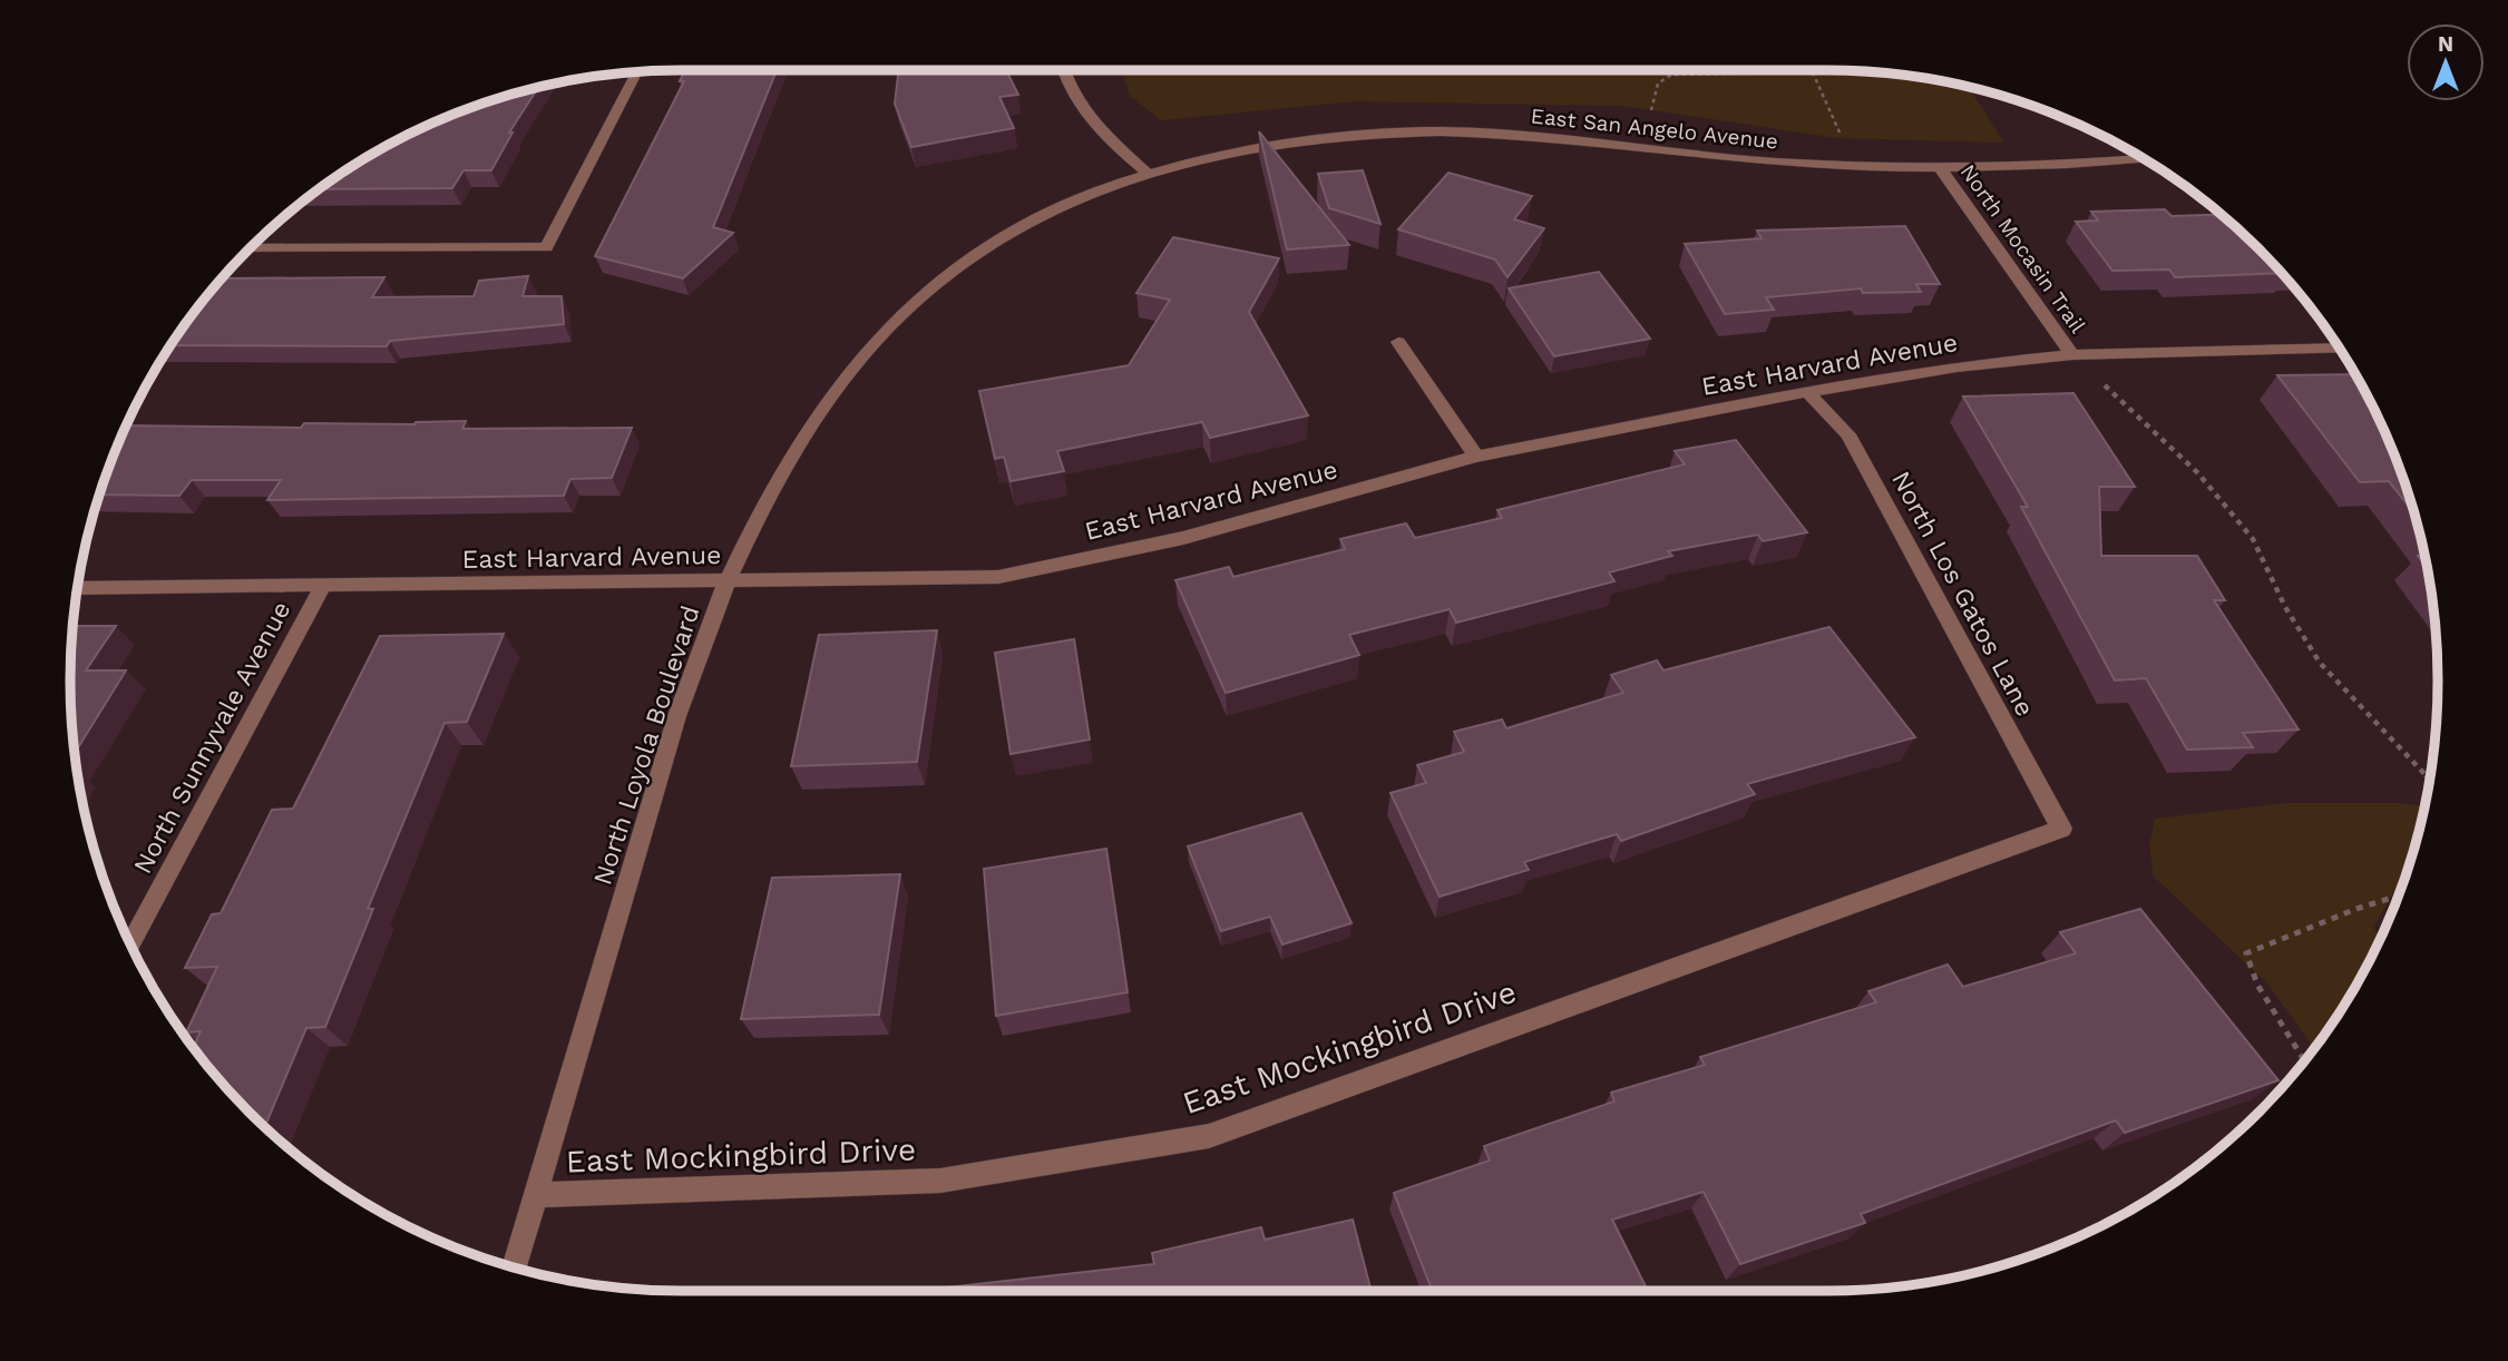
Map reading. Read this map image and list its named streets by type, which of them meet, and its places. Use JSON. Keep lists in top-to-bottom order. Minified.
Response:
{"streets":{"street":["East San Angelo Avenue","North Mocasin Trail","East Harvard Avenue","North Los Gatos Lane","North Sunnyvale Avenue","North Loyola Boulevard","East Mockingbird Drive"]},"crossings":[["East San Angelo Avenue","North Mocasin Trail"],["East San Angelo Avenue","North Loyola Boulevard"],["North Mocasin Trail","East Harvard Avenue"],["East Harvard Avenue","North Los Gatos Lane"],["East Harvard Avenue","North Sunnyvale Avenue"],["East Harvard Avenue","North Loyola Boulevard"],["North Los Gatos Lane","East Mockingbird Drive"],["North Loyola Boulevard","East Mockingbird Drive"]],"north":"top"}
